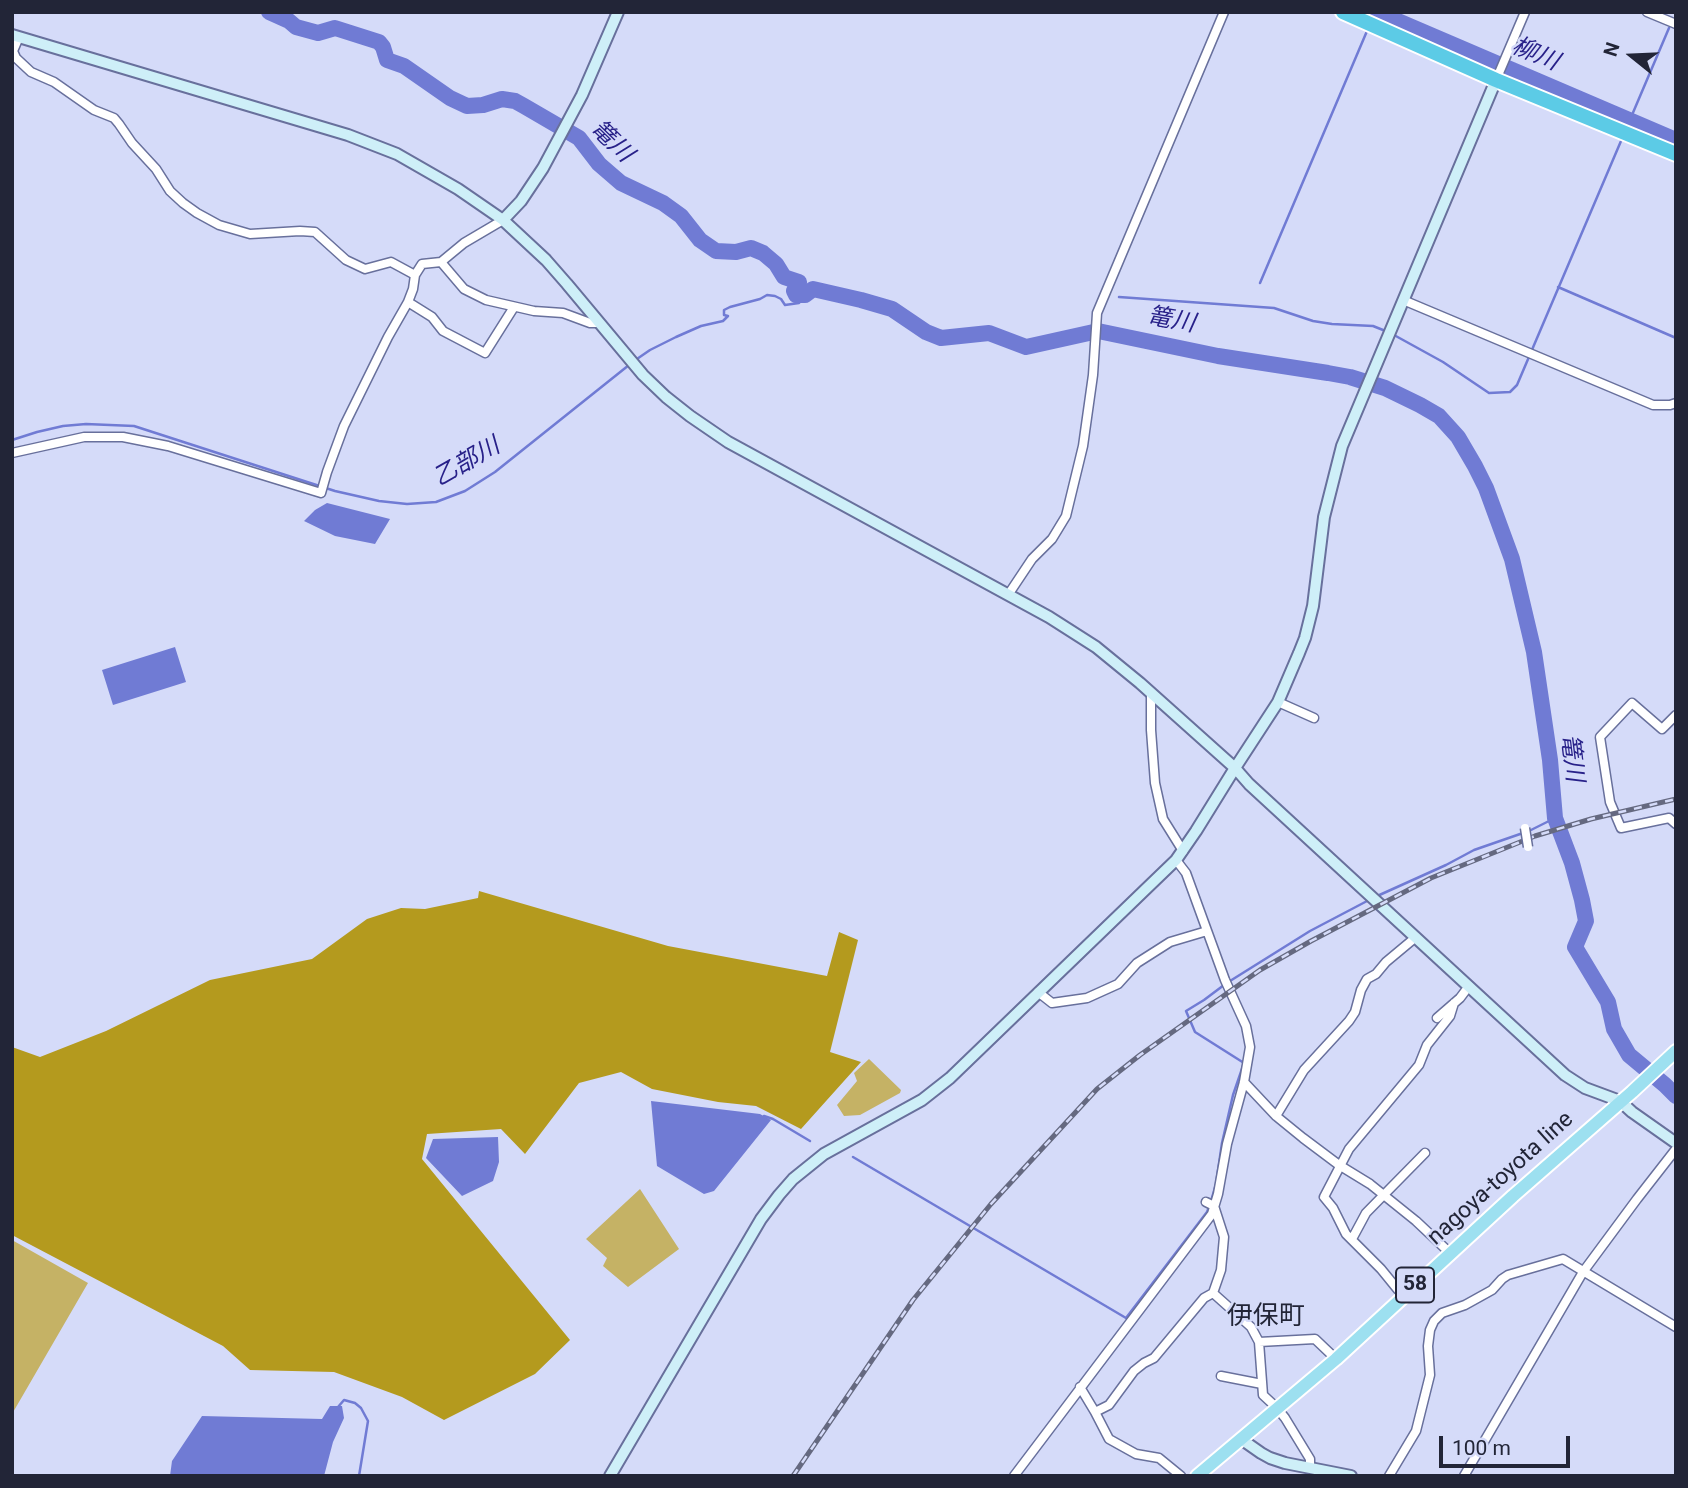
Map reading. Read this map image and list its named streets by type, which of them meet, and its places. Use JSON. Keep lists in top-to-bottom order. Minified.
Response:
{"streets":{"main road":["nagoya-toyota line","58"]},"districts":["伊保町"],"water":["柳川","篭川","乙部川"],"scale_bar":"100 m","north":"left"}
